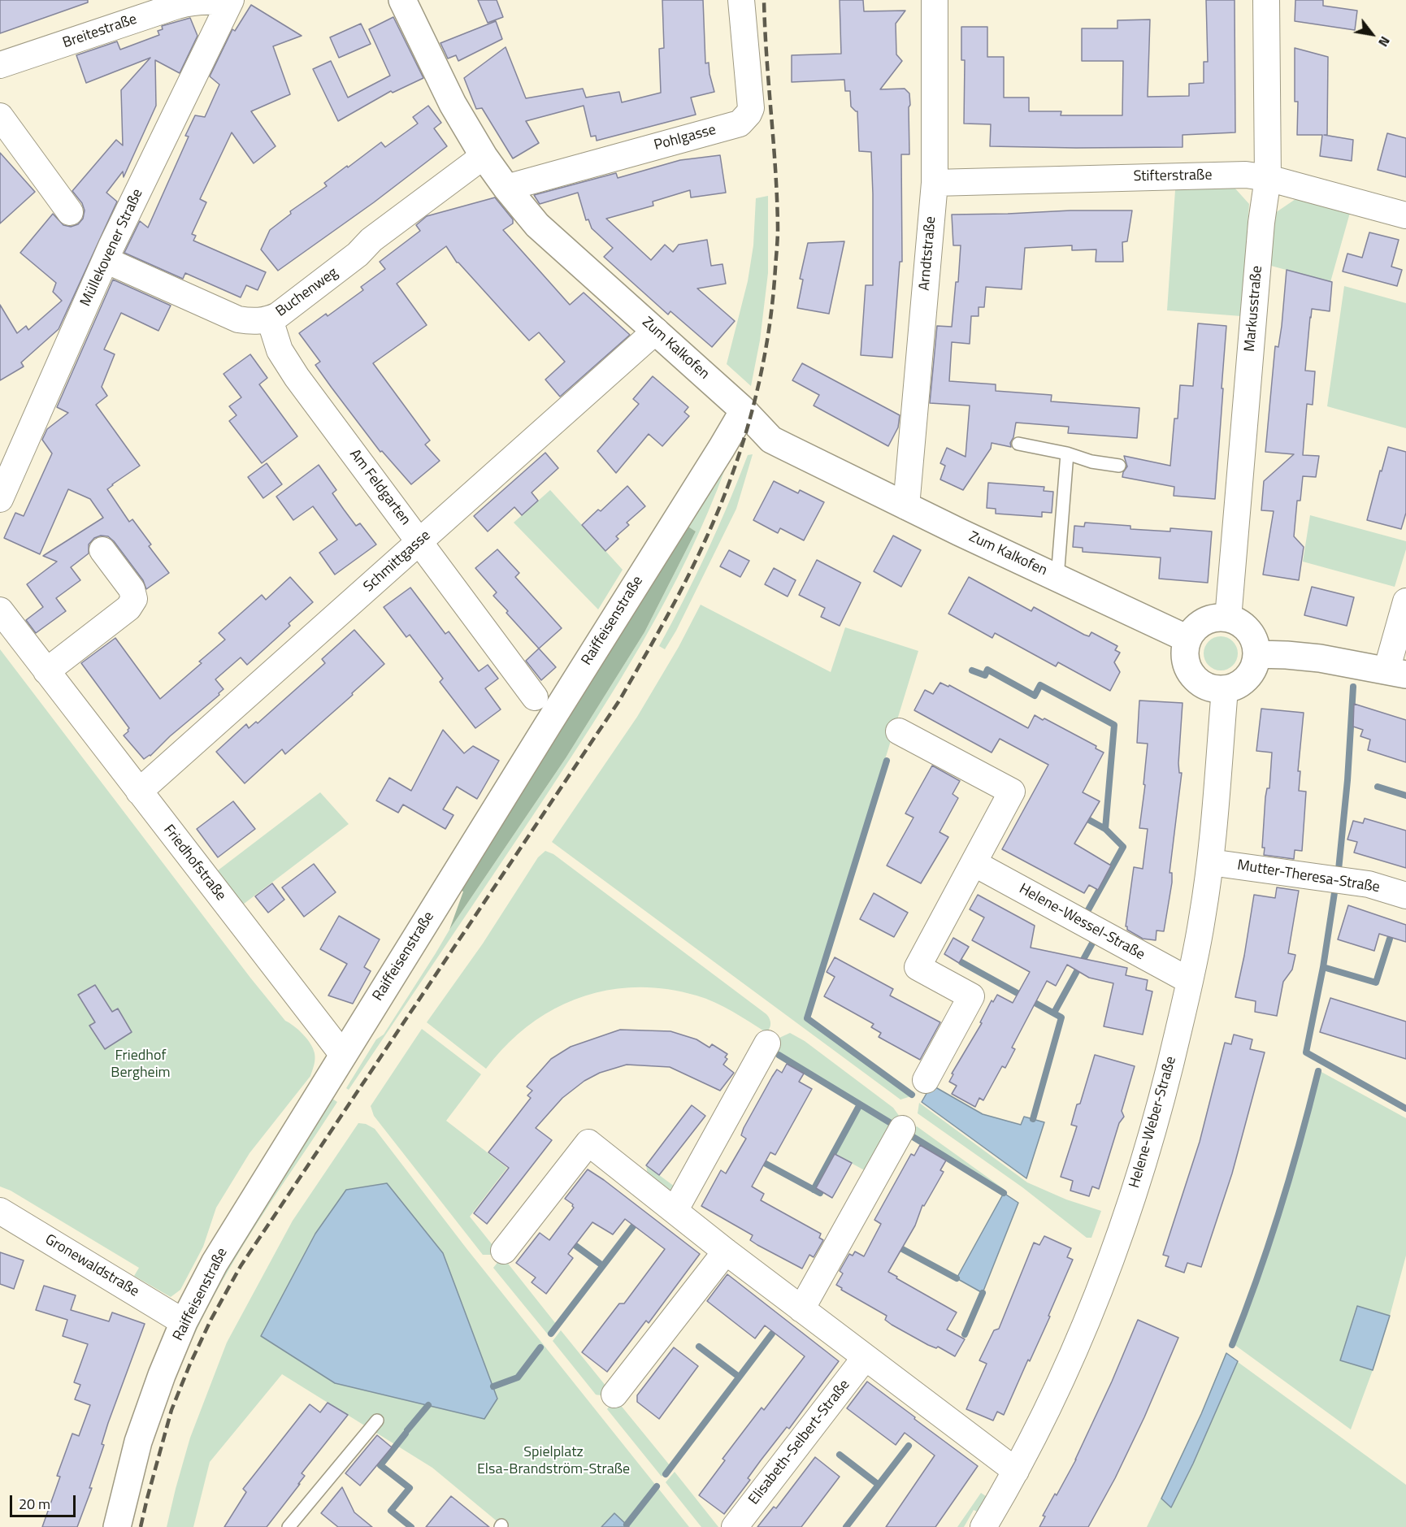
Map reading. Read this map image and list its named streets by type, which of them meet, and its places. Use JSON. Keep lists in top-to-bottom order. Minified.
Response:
{"streets":{"street":["Breitestraße","Pohlgasse","Stifterstraße","Müllekovener Straße","Arndtstraße","Buchenweg","Markusstraße","Zum Kalkofen","Am Feldgarten","Schmittgasse","Raiffeisenstraße","Friedhofstraße","Mutter-Theresa-Straße","Helene-Wessel-Straße","Helene-Weber-Straße","Gronewaldstraße","Elisabeth-Selbert-Straße"]},"crossings":[["Breitestraße","Müllekovener Straße"],["Pohlgasse","Zum Kalkofen"],["Stifterstraße","Arndtstraße"],["Stifterstraße","Markusstraße"],["Müllekovener Straße","Buchenweg"],["Arndtstraße","Zum Kalkofen"],["Buchenweg","Zum Kalkofen"],["Buchenweg","Am Feldgarten"],["Markusstraße","Zum Kalkofen"],["Markusstraße","Helene-Weber-Straße"],["Zum Kalkofen","Schmittgasse"],["Zum Kalkofen","Raiffeisenstraße"],["Zum Kalkofen","Helene-Weber-Straße"],["Am Feldgarten","Schmittgasse"],["Schmittgasse","Friedhofstraße"],["Raiffeisenstraße","Friedhofstraße"],["Raiffeisenstraße","Gronewaldstraße"],["Mutter-Theresa-Straße","Helene-Weber-Straße"],["Helene-Wessel-Straße","Helene-Weber-Straße"]],"parks":["Friedhof Bergheim","Spielplatz Elsa-Brandström-Straße"],"scale_bar":"20 m","north":"bottom right"}
